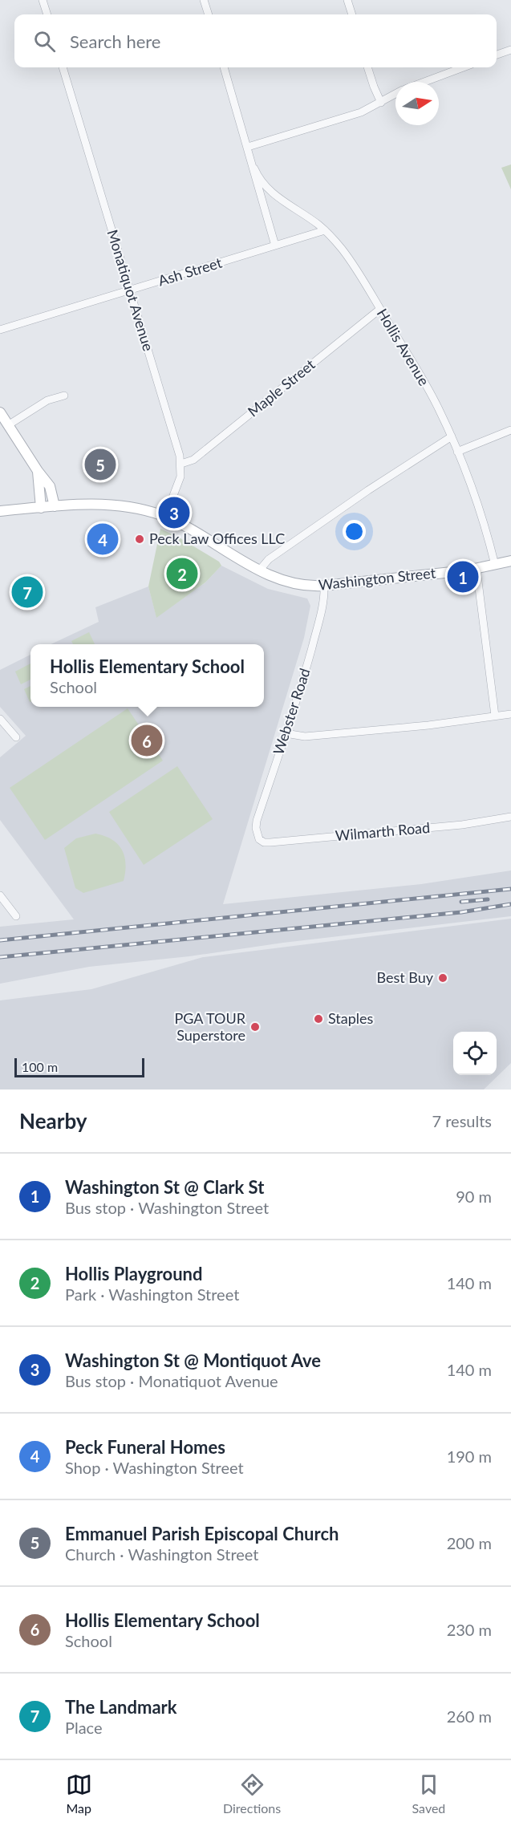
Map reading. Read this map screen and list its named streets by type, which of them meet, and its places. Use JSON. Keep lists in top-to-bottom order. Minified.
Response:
{"streets":{"main road":["Washington Street"],"street":["Ash Street","Monatiquot Avenue","Hollis Avenue","Maple Street","Webster Road","Wilmarth Road"]},"crossings":[["Ash Street","Monatiquot Avenue"],["Ash Street","Hollis Avenue"],["Monatiquot Avenue","Maple Street"],["Monatiquot Avenue","Washington Street"],["Hollis Avenue","Maple Street"],["Hollis Avenue","Washington Street"],["Washington Street","Webster Road"],["Webster Road","Wilmarth Road"]],"places":["Peck Law Offices LLC","Best Buy","Staples","PGA TOUR Superstore"],"scale_bar":"100 m","north":"right","page":{"search":"Search here","pins":["5","3","4","2","1","7","6"],"popup":["Hollis Elementary School","School"],"scale":"100 m","heading":["Nearby","7 results"],"list":[{"mark":"1","name":"Washington St @ Clark St","note":"Bus stop · Washington Street","value":"90 m"},{"mark":"2","name":"Hollis Playground","note":"Park · Washington Street","value":"140 m"},{"mark":"3","name":"Washington St @ Montiquot Ave","note":"Bus stop · Monatiquot Avenue","value":"140 m"},{"mark":"4","name":"Peck Funeral Homes","note":"Shop · Washington Street","value":"190 m"},{"mark":"5","name":"Emmanuel Parish Episcopal Church","note":"Church · Washington Street","value":"200 m"},{"mark":"6","name":"Hollis Elementary School","note":"School","value":"230 m"},{"mark":"7","name":"The Landmark","note":"Place","value":"260 m"}],"nav":["Map","Directions","Saved"]}}
